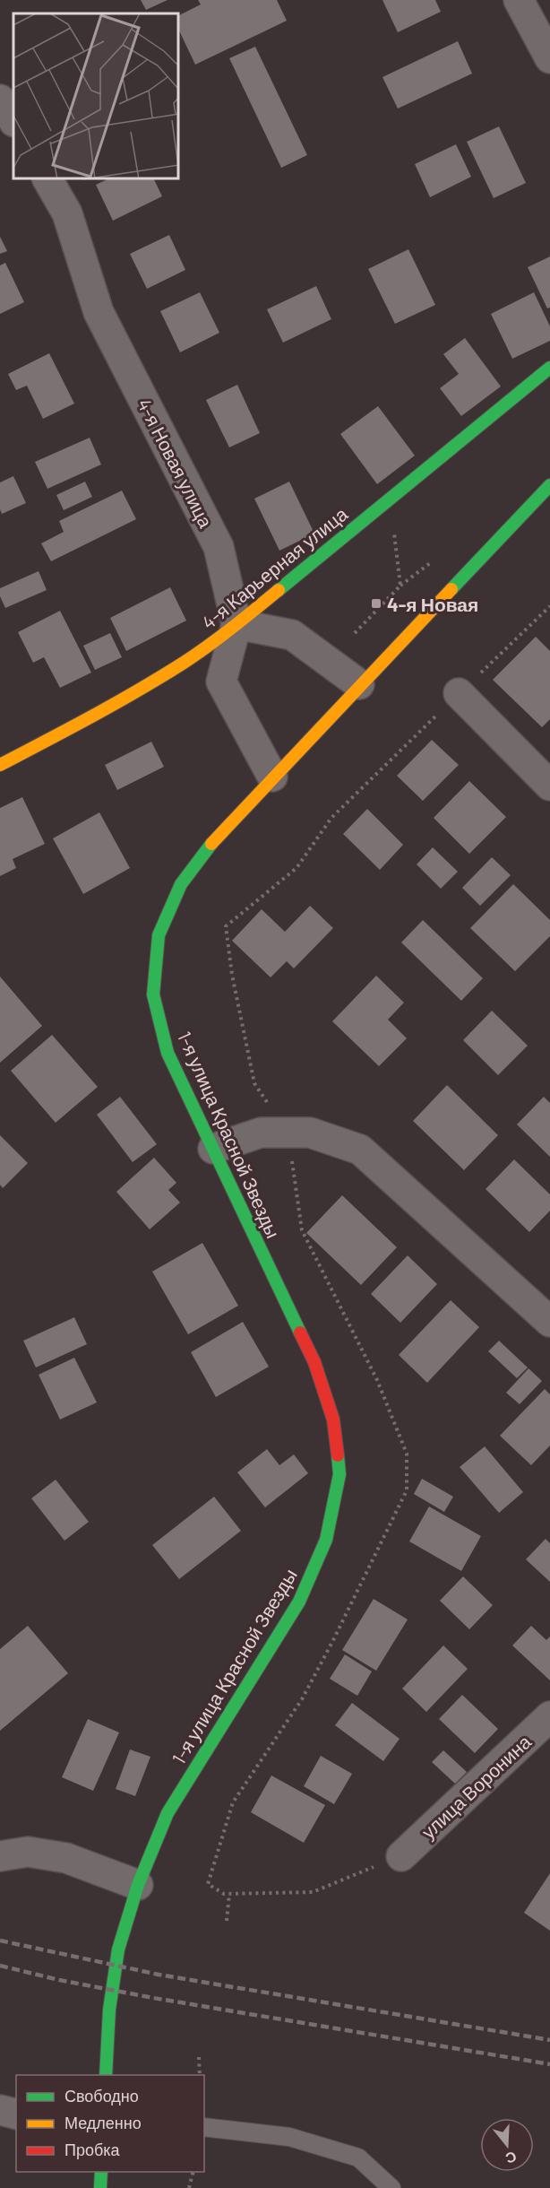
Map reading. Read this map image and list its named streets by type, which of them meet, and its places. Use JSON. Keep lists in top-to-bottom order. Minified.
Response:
{"streets":{"main road":["4-я Карьерная улица","1-я улица Красной Звезды"],"street":["4-я Новая улица","улица Воронина"]},"crossings":[["4-я Новая улица","4-я Карьерная улица"]],"places":{"transit":["4-я Новая"]},"legend":["Свободно","Медленно","Пробка"],"north":"bottom"}
